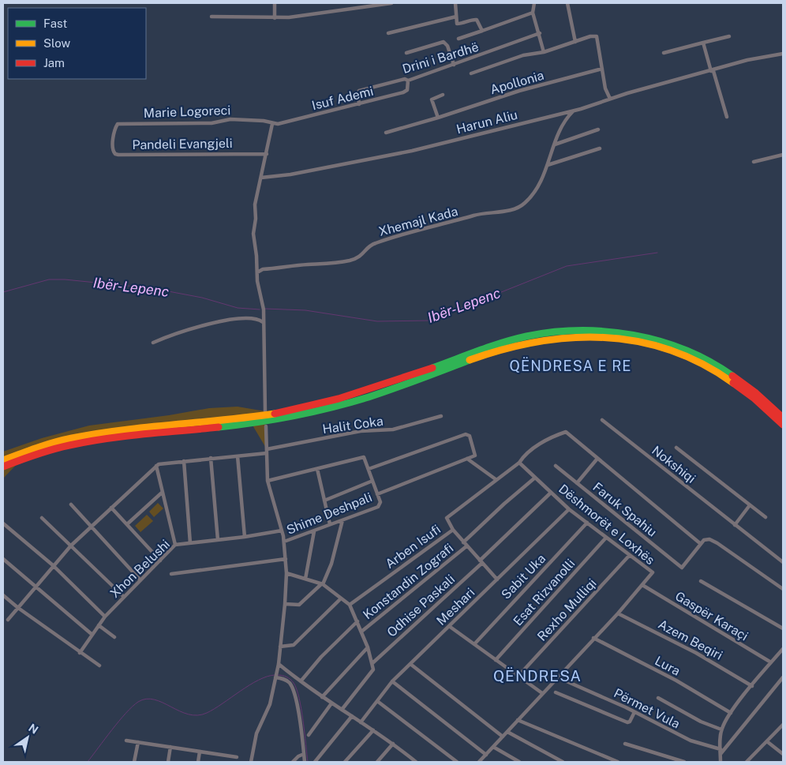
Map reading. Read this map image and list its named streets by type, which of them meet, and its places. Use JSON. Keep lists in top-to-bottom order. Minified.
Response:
{"streets":{"street":["Drini i Bardhë","Apollonia","Isuf Ademi","Marie Logoreci","Harun Aliu","Pandeli Evangjeli","Xhemajl Kada","Halit Coka","Nokshiqi","Faruk Spahiu","Shime Deshpali","Dëshmorët e Loxhës","Arben Isufi","Xhon Belushi","Sabit Uka","Konstandin Zografi","Esat Rizvanolli","Odhise Paskali","Meshari","Rexho Mulliqi","Gaspër Karaçi","Azem Beqiri","Lura","Përmet Vula"]},"crossings":[["Drini i Bardhë","Isuf Ademi"],["Isuf Ademi","Marie Logoreci"],["Marie Logoreci","Pandeli Evangjeli"],["Dëshmorët e Loxhës","Sabit Uka"],["Dëshmorët e Loxhës","Esat Rizvanolli"],["Dëshmorët e Loxhës","Odhise Paskali"],["Dëshmorët e Loxhës","Meshari"],["Dëshmorët e Loxhës","Rexho Mulliqi"],["Dëshmorët e Loxhës","Gaspër Karaçi"],["Dëshmorët e Loxhës","Azem Beqiri"],["Dëshmorët e Loxhës","Lura"],["Arben Isufi","Konstandin Zografi"],["Arben Isufi","Odhise Paskali"],["Arben Isufi","Meshari"]],"districts":["QËNDRESA E RE","QËNDRESA"],"water":["Ibër-Lepenc"],"legend":["Fast","Slow","Jam"],"north":"top right"}
